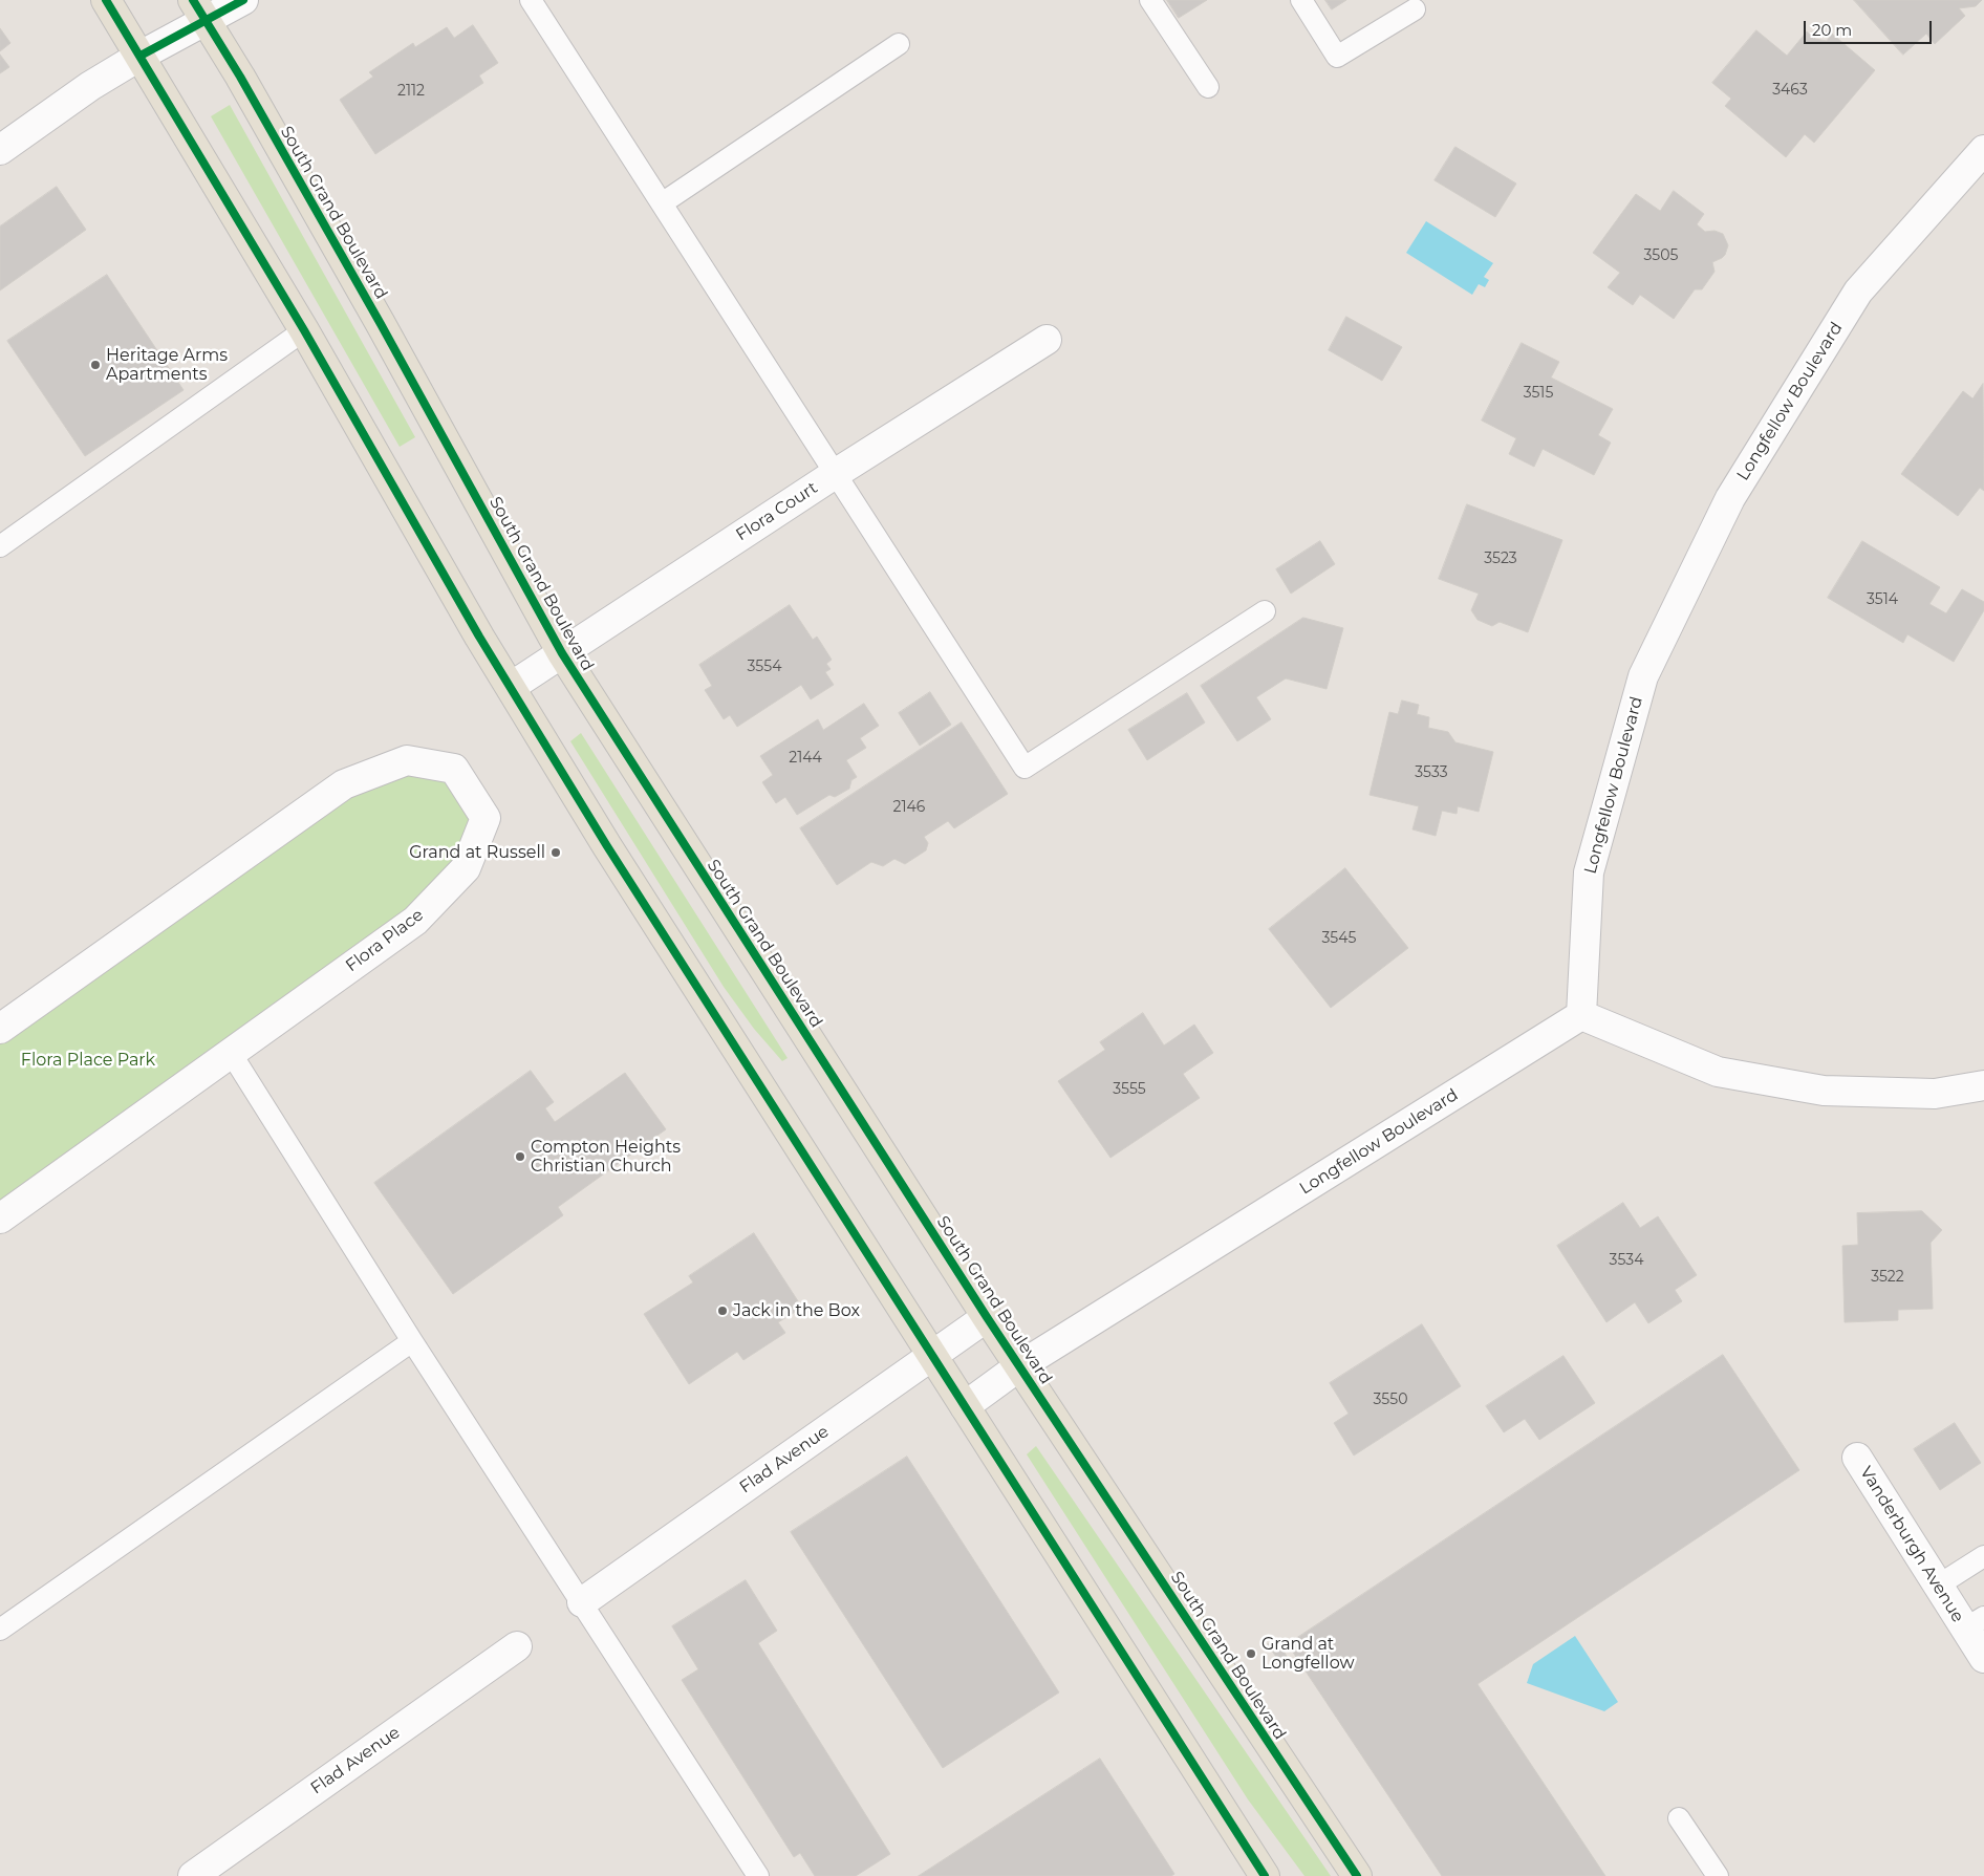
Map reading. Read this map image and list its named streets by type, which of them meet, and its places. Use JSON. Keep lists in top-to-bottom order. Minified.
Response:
{"streets":{"main road":["South Grand Boulevard"],"street":["Longfellow Boulevard","Flora Court","Flora Place","Flad Avenue","Vanderburgh Avenue"]},"crossings":[["South Grand Boulevard","Longfellow Boulevard"],["South Grand Boulevard","Flora Court"],["South Grand Boulevard","Flad Avenue"]],"parks":["Flora Place Park"],"places":["Heritage Arms Apartments","Grand at Russell","Compton Heights Christian Church","Jack in the Box","Grand at Longfellow"],"house_numbers":["3463","2112","3505","3515","3523","3514","3554","2144","3533","2146","3545","3555","3534","3522","3550"],"scale_bar":"20 m"}
